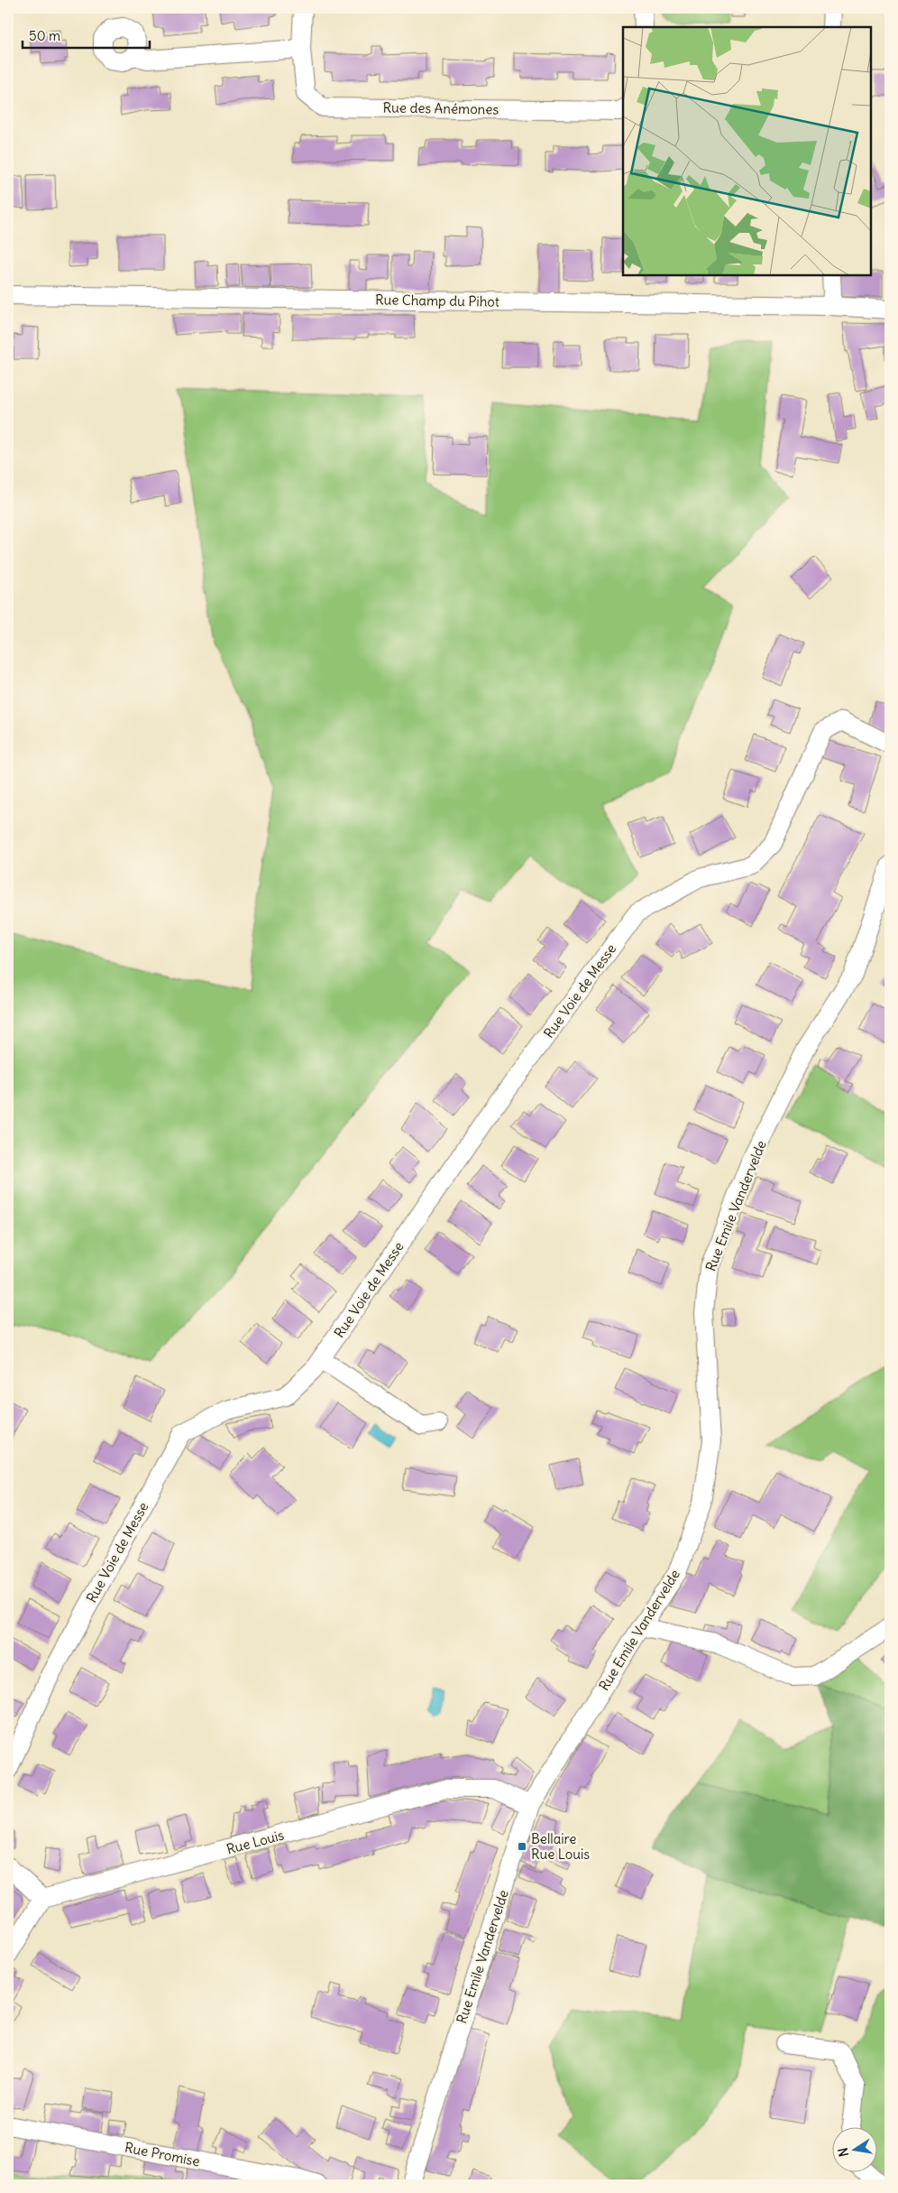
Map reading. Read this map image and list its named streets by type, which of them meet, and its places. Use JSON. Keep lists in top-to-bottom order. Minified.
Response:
{"streets":{"street":["Rue des Anémones","Rue Champ du Pihot","Rue Voie de Messe","Rue Emile Vandervelde","Rue Louis","Rue Promise"]},"crossings":[["Rue Emile Vandervelde","Rue Louis"]],"places":{"transit":["Bellaire Rue Louis"]},"scale_bar":"50 m","north":"left"}
